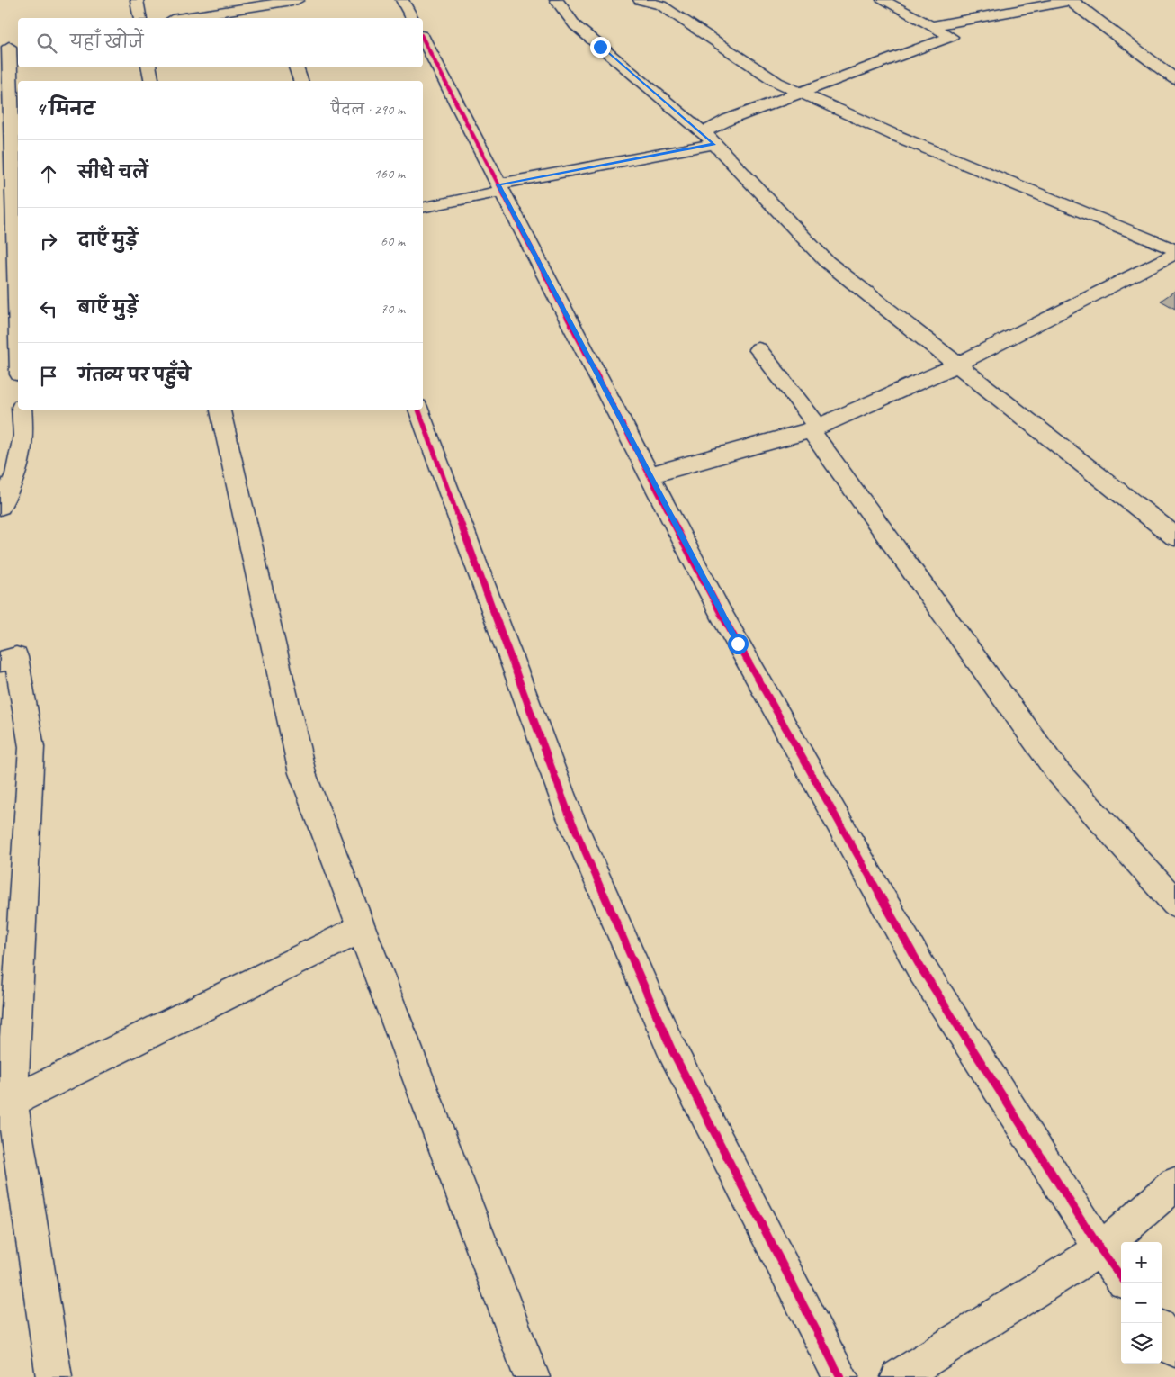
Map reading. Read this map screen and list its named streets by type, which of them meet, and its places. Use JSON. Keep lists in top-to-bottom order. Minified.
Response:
{"page":{"search":"यहाँ खोजें","heading":["4 मिनट","पैदल · 290 m"],"list":[["सीधे चलें","160 m"],["दाएँ मुड़ें","60 m"],["बाएँ मुड़ें","70 m"],"गंतव्य पर पहुँचे"],"map_buttons":["+","−"]}}
